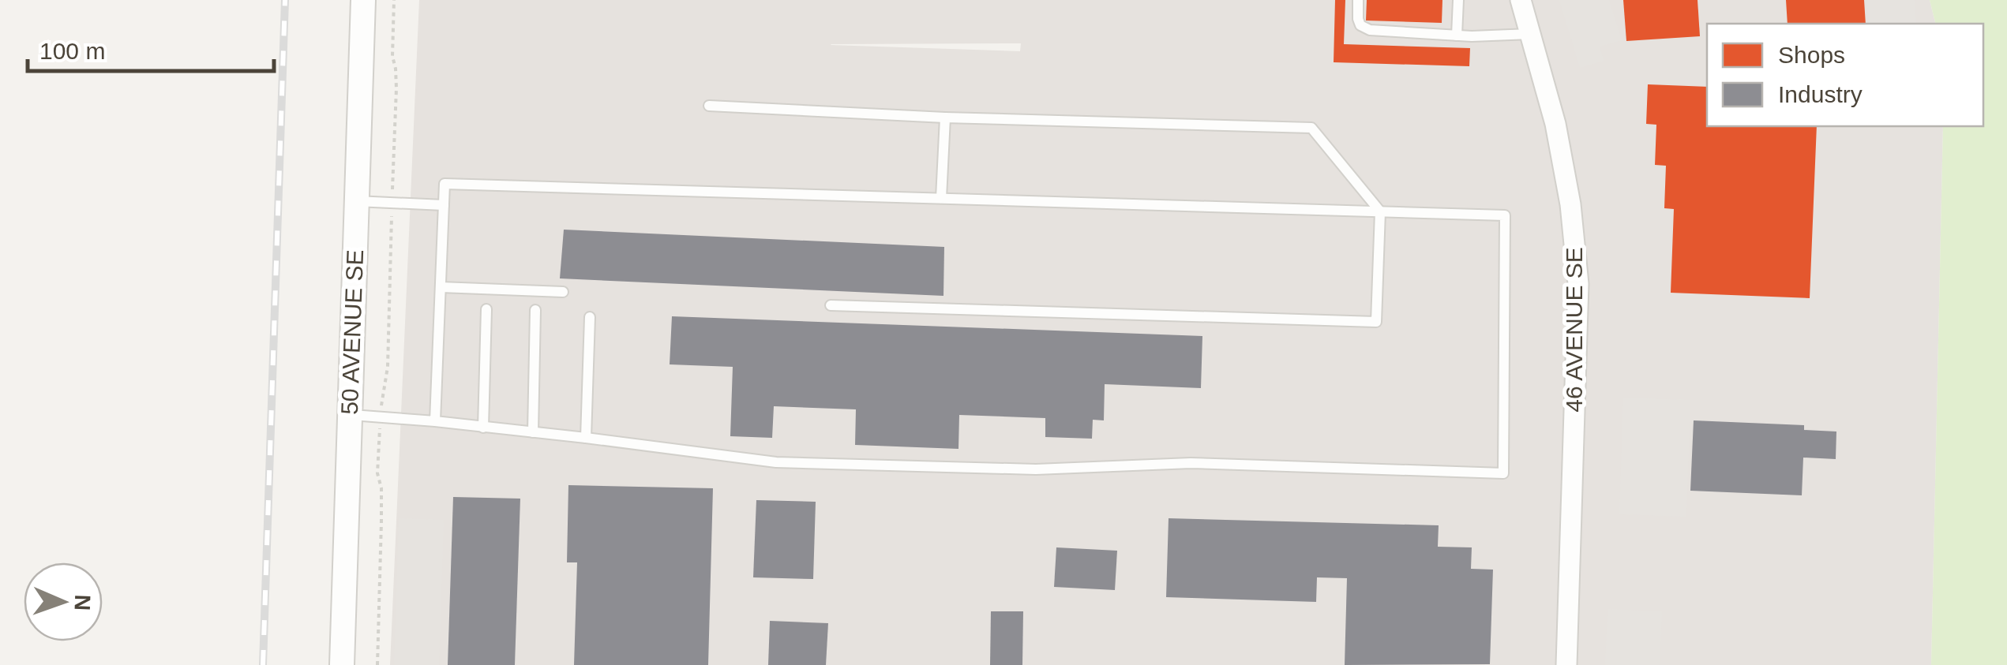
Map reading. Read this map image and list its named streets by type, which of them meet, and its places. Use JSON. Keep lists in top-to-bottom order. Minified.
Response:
{"streets":{"street":["46 AVENUE SE","50 AVENUE SE"]},"legend":["Shops","Industry"],"scale_bar":"100 m","north":"right"}
